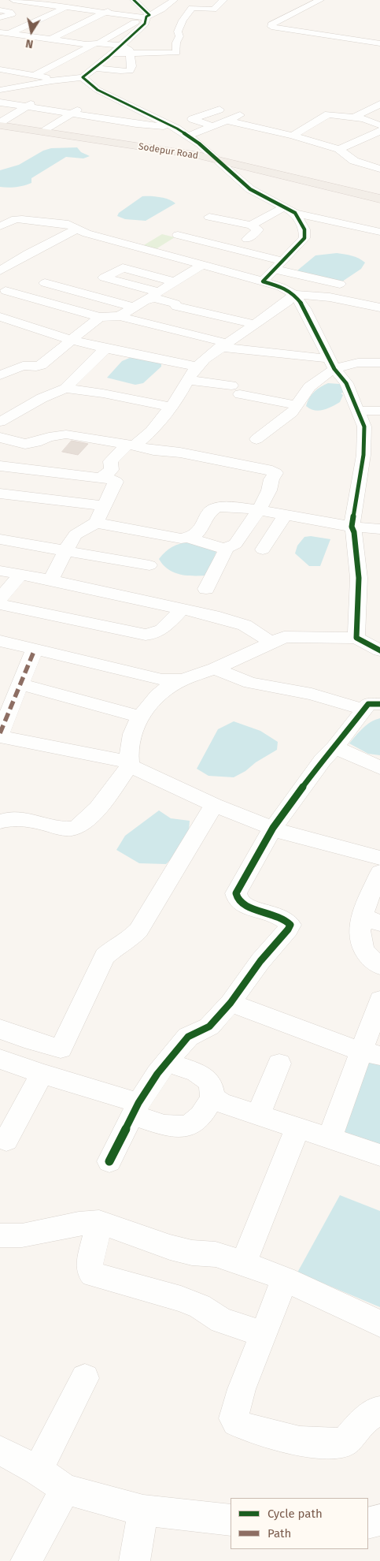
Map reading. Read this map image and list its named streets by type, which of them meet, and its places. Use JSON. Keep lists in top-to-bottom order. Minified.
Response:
{"streets":{"main road":["Sodepur Road"]},"legend":["Cycle path","Path"],"north":"bottom"}
